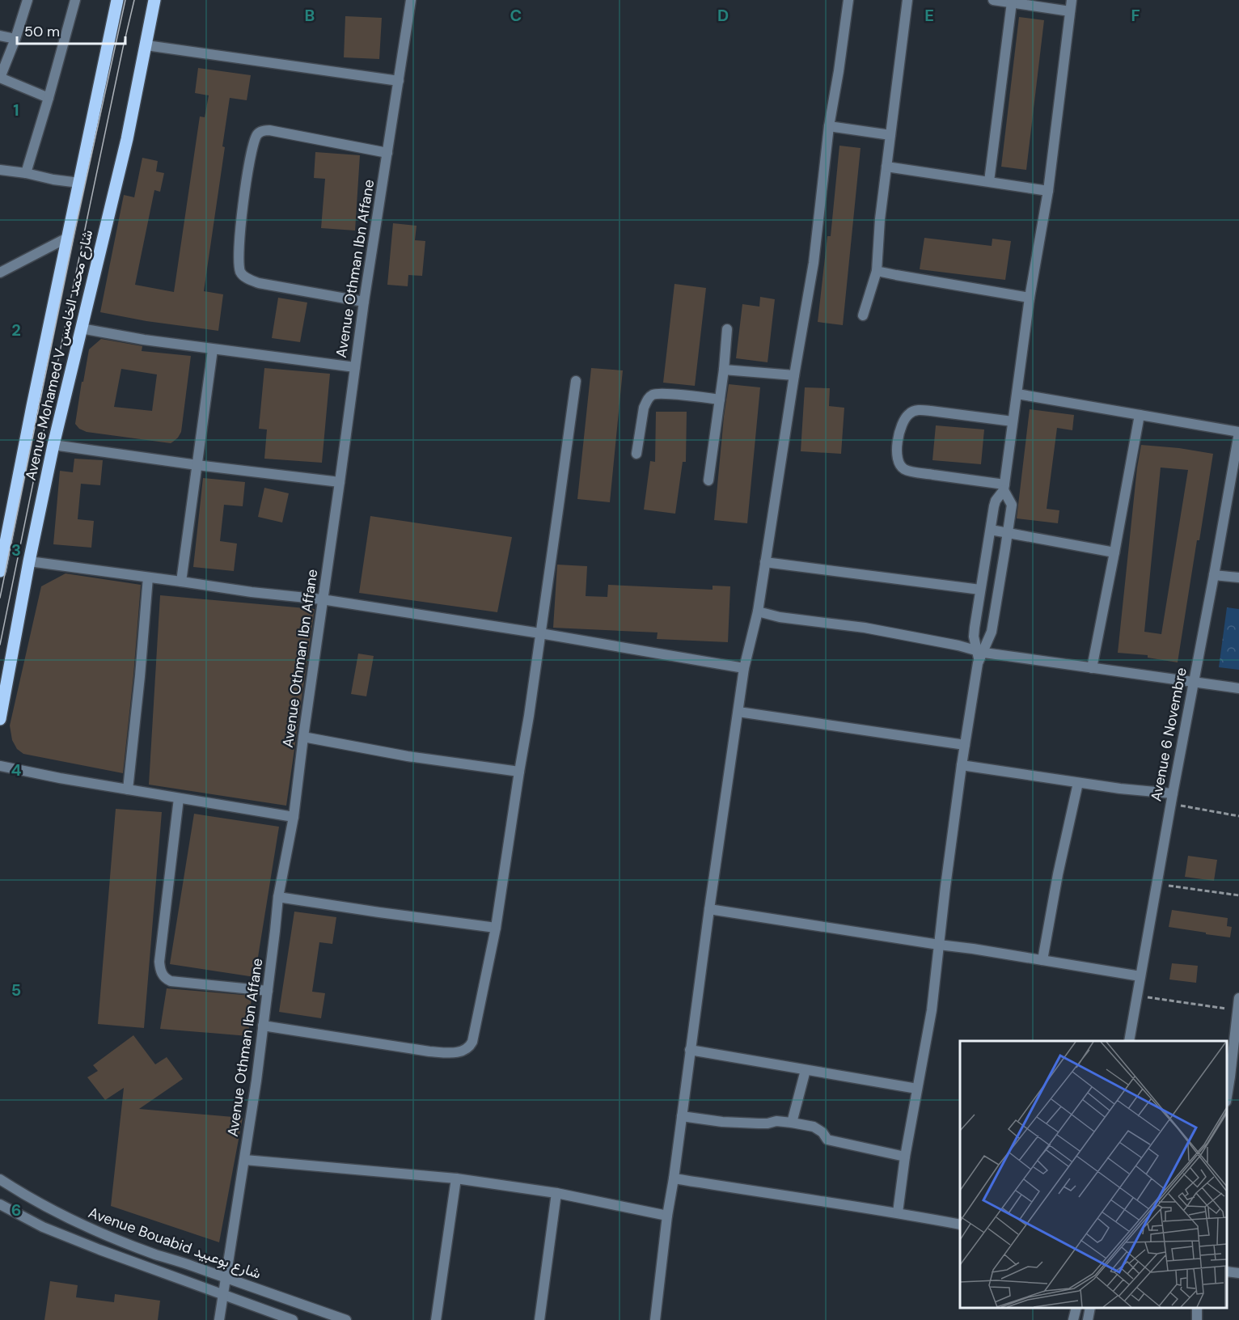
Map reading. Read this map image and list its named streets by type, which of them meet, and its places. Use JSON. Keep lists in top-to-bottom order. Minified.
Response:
{"streets":{"main road":["Avenue Mohamed V شارع محمد الخامس"],"street":["Avenue Othman Ibn Affane","Avenue 6 Novembre","Avenue Bouabid شارع بوعبيد"]},"crossings":[["Avenue Othman Ibn Affane","Avenue Bouabid شارع بوعبيد"]],"scale_bar":"50 m","grid":{"columns":["B","C","D","E","F"],"rows":["1","2","3","4","5","6"]}}
